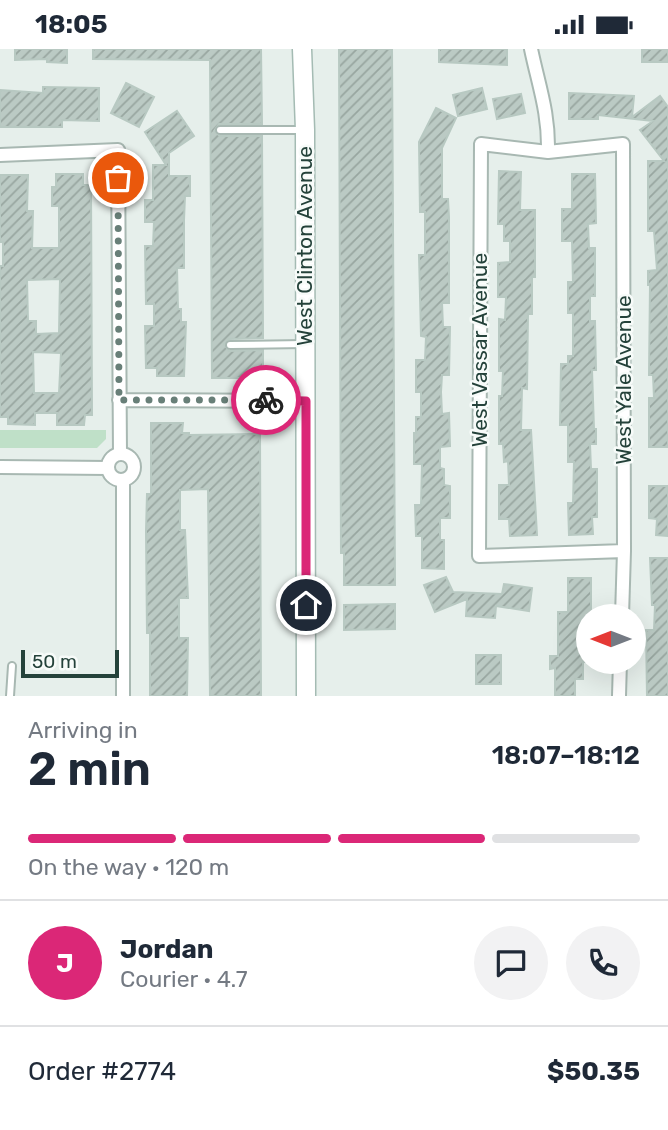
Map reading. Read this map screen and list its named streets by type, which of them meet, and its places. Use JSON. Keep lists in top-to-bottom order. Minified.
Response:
{"streets":{"main road":["West Clinton Avenue"],"street":["West Vassar Avenue","West Yale Avenue"]},"crossings":[["West Vassar Avenue","West Yale Avenue"]],"scale_bar":"50 m","north":"left","page":{"status":"18:05","scale":"50 m","heading":["2 min","Arriving in","18:07–18:12"],"panel":["Jordan","Courier · 4.7","Order #2774","$50.35"],"bar":"On the way · 120 m","round":"J"}}
